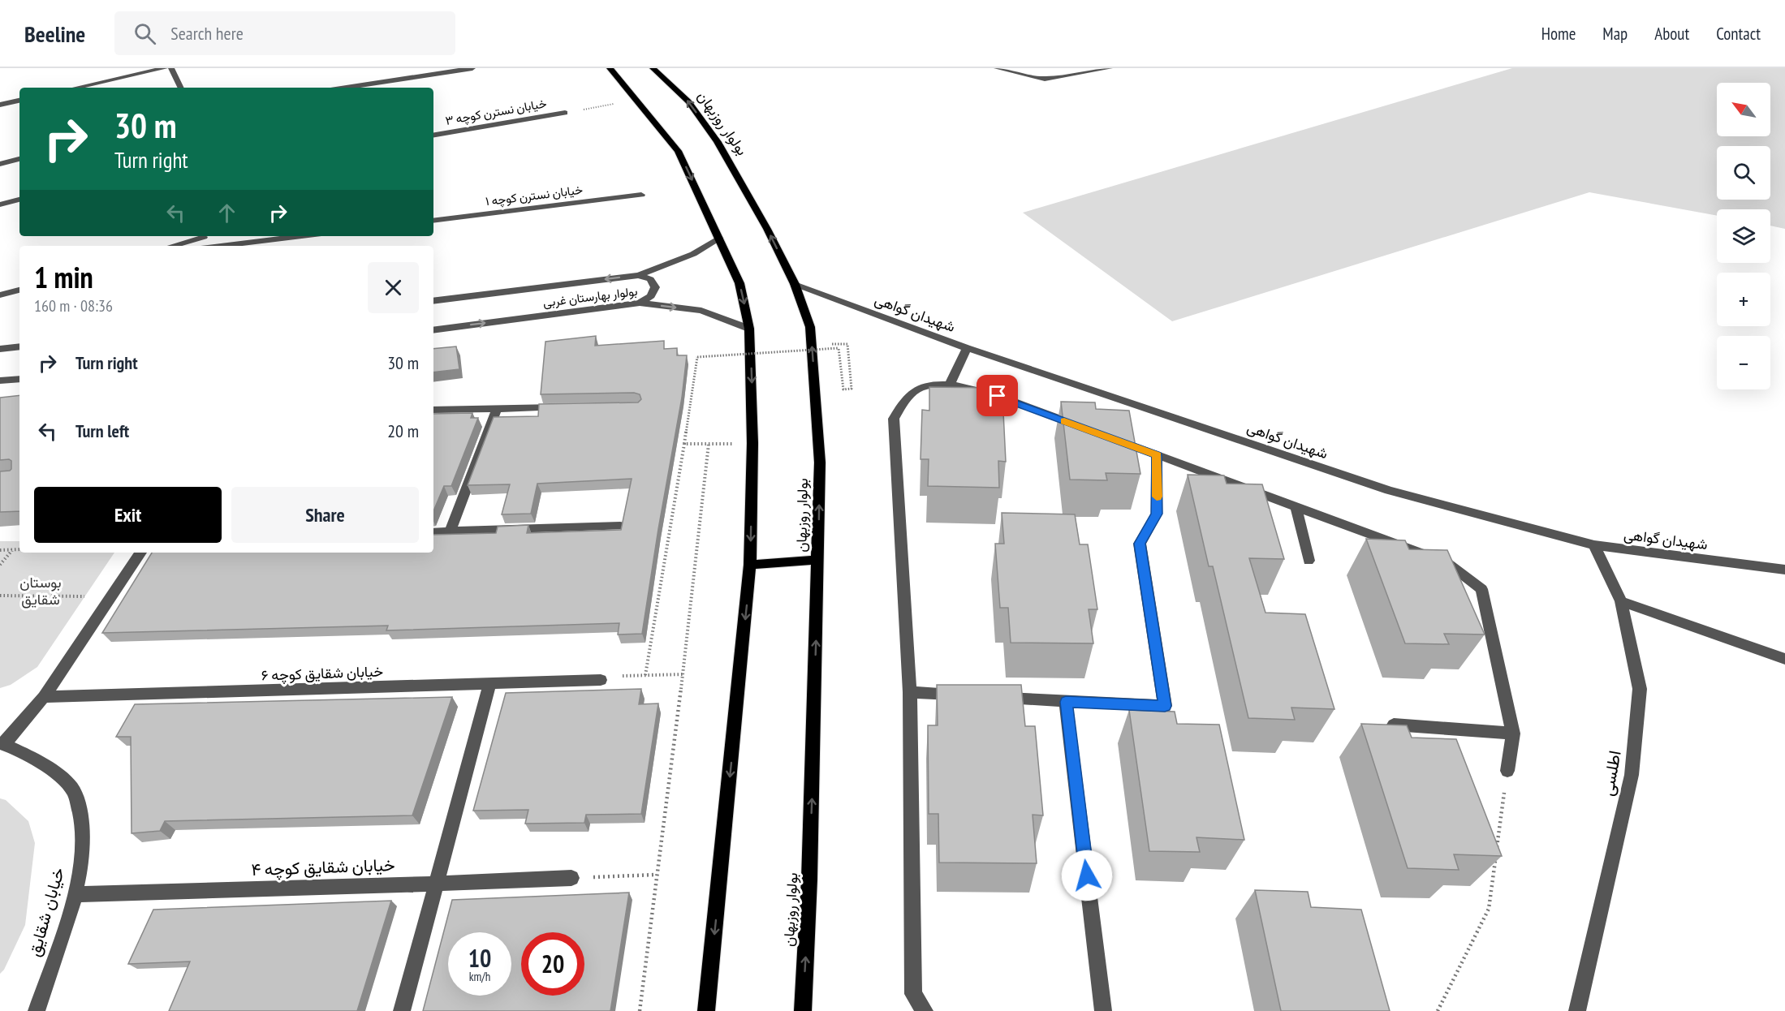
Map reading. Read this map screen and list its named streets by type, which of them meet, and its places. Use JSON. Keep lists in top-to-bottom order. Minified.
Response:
{"streets":{"main road":["بولوار روزبهان"],"street":["خیابان نسترن کوچه ۳","خیابان نسترن کوچه ۱","بولوار بهارستان غربی","شهیدان گواهی","خیابان شقایق کوچه ۶","اطلسی","خیابان شقایق کوچه ۴","خیابان شقایق"]},"crossings":[["بولوار روزبهان","شهیدان گواهی"],["شهیدان گواهی","اطلسی"],["خیابان شقایق کوچه ۶","خیابان شقایق"],["خیابان شقایق کوچه ۴","خیابان شقایق"]],"parks":["بوستان شقایق"],"north":"top left","page":{"header":"Beeline","search":"Search here","nav":["Home","Map","About","Contact"],"map_buttons":["+","−"],"turn":["30 m","Turn right"],"heading":["1 min","160 m · 08:36"],"list":[{"name":"Turn right","value":"30 m"},{"name":"Turn left","value":"20 m"}],"buttons":["Exit","Share"],"speed":"10 km/h","limit":"20"}}
